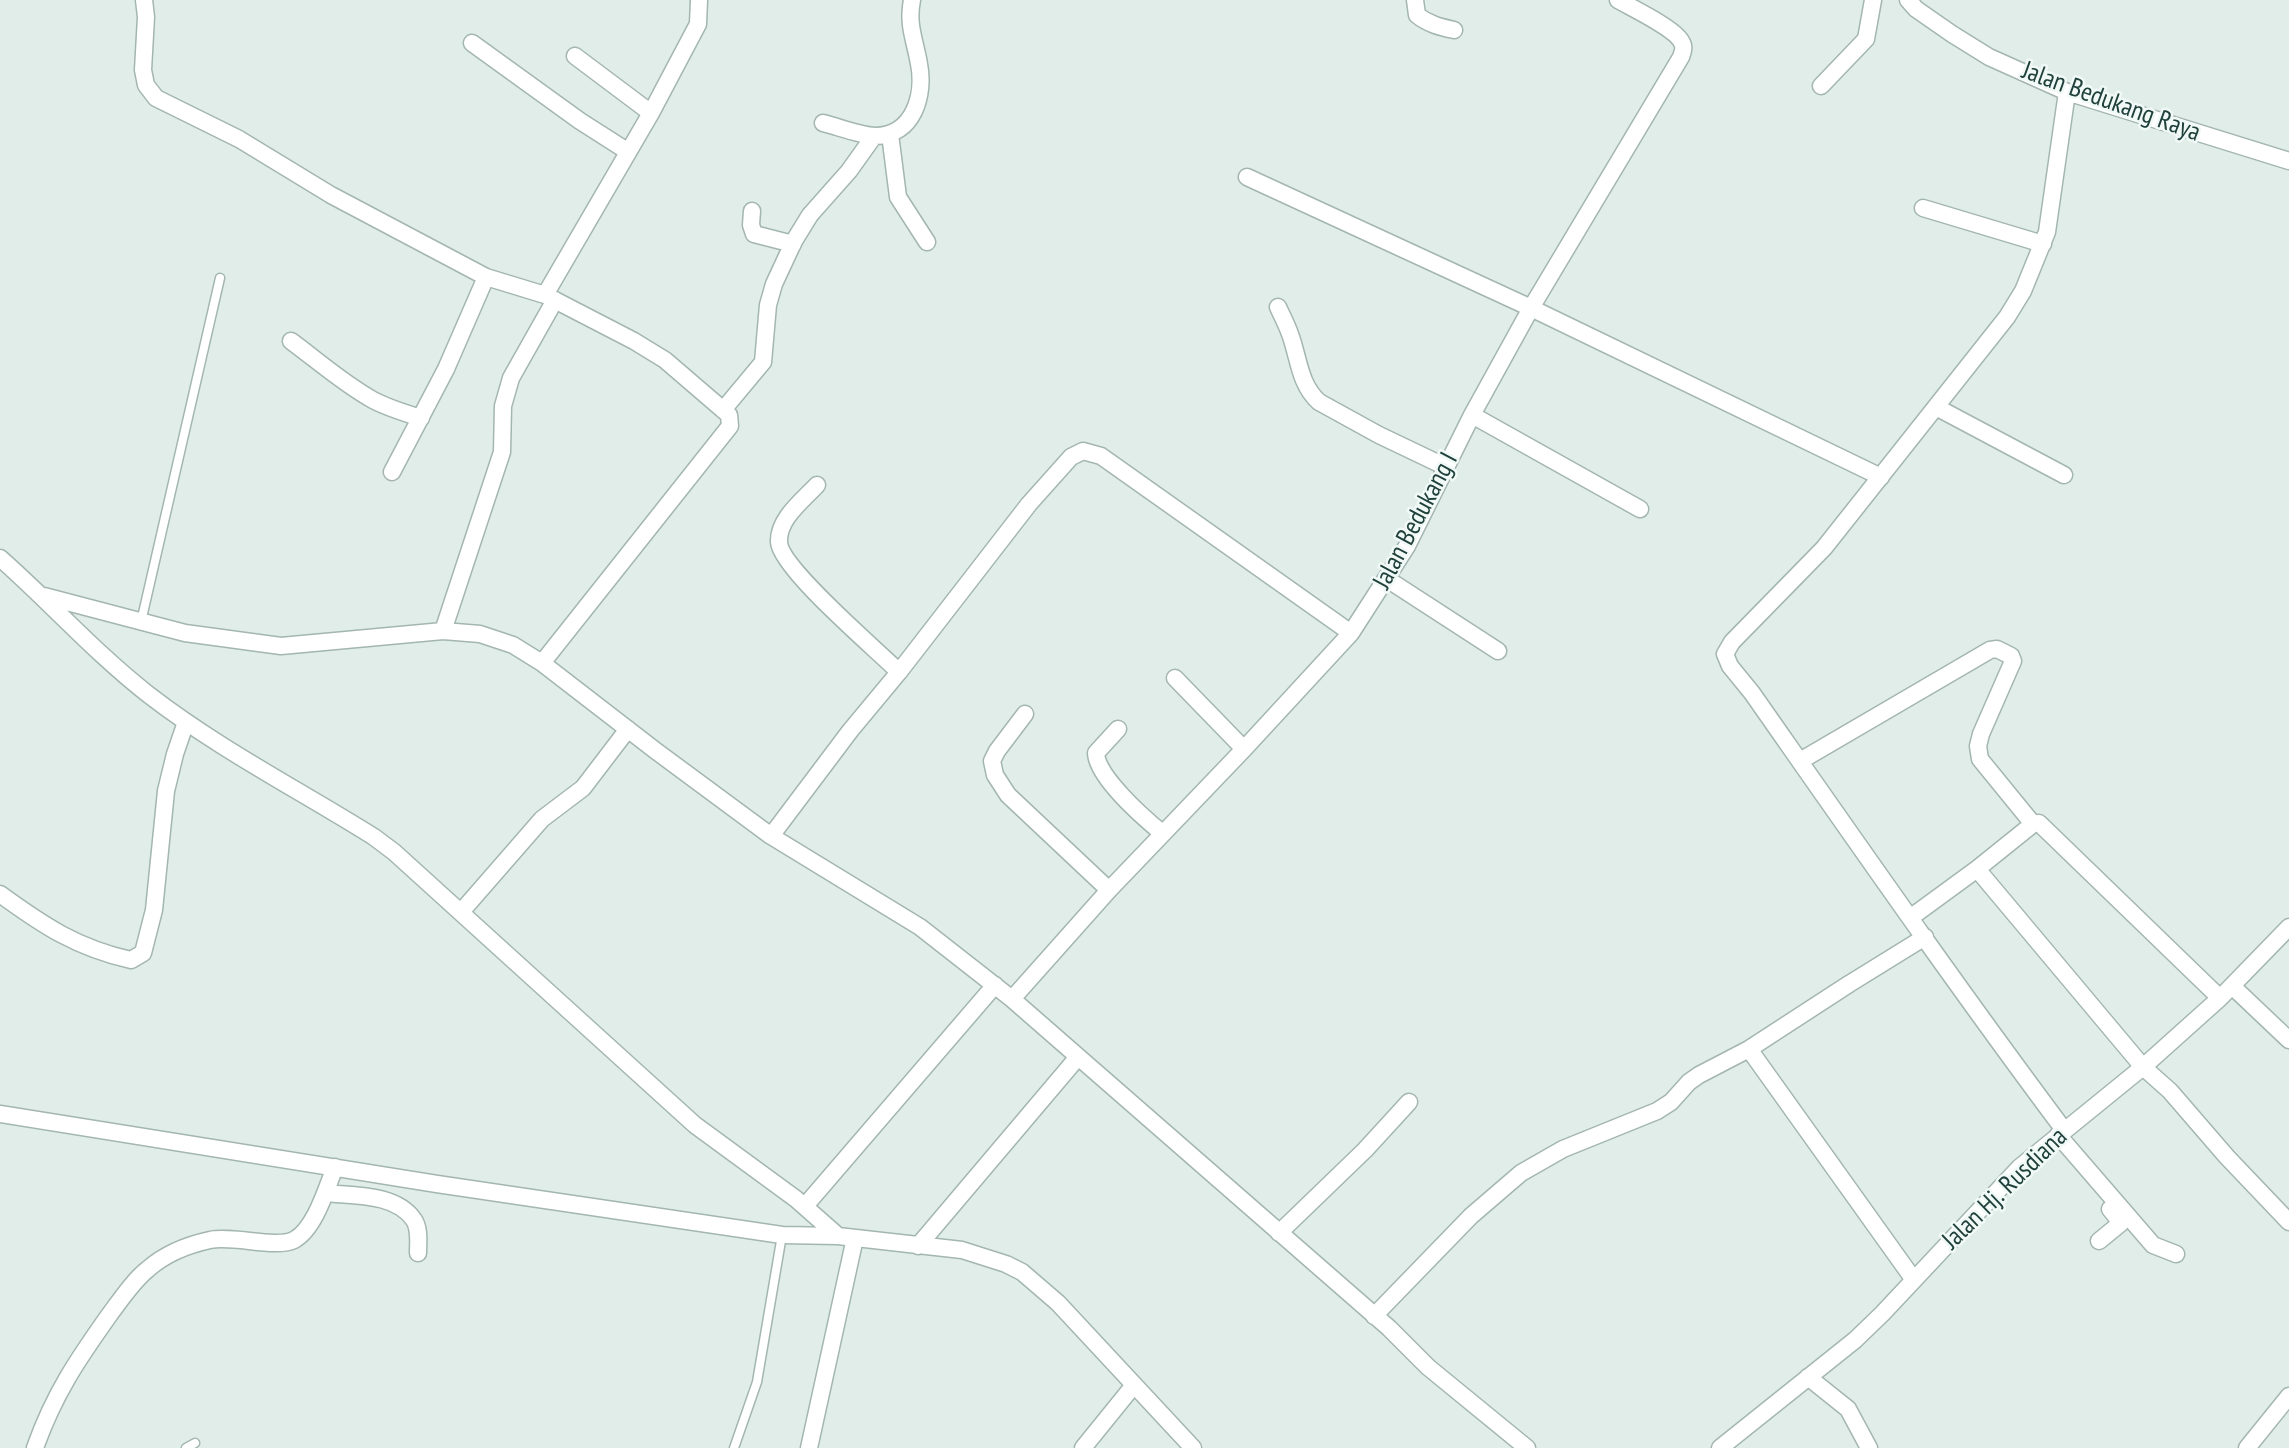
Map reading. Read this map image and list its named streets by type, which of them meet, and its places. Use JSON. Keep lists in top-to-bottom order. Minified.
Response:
{"streets":{"street":["Jalan Bedukang Raya","Jalan Bedukang I","Jalan Hj. Rusdiana"]}}
